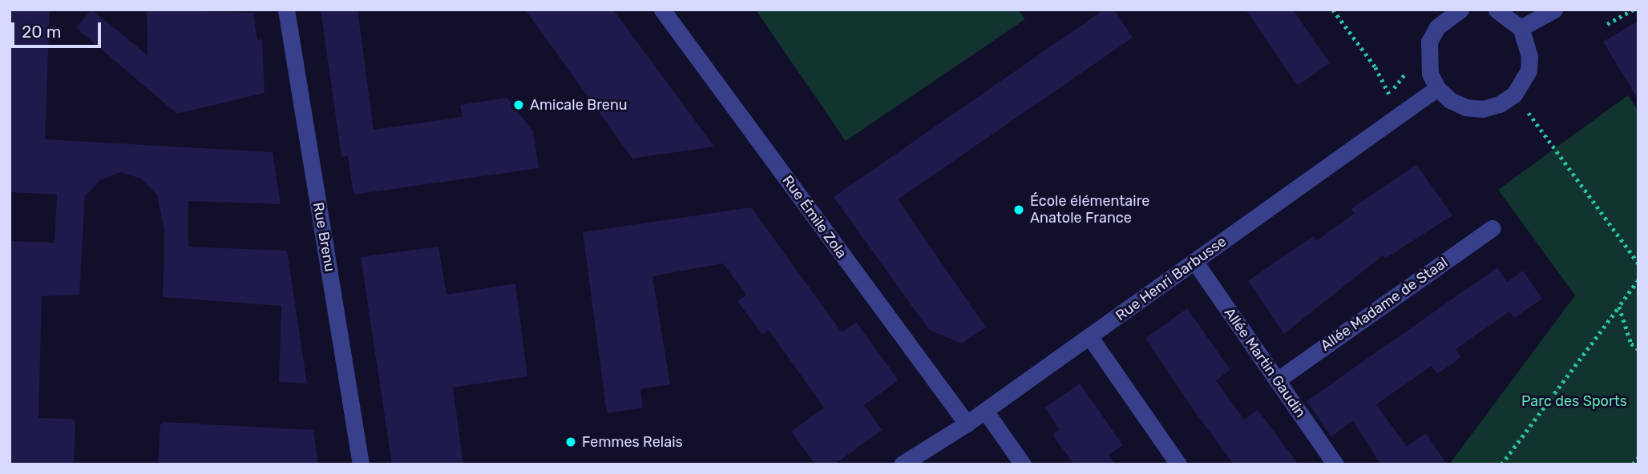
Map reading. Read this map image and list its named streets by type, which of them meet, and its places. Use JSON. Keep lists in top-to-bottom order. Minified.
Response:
{"streets":{"street":["Rue Émile Zola","Rue Brenu","Rue Henri Barbusse","Allée Madame de Staal","Allée Martin Gaudin"]},"crossings":[["Rue Émile Zola","Rue Henri Barbusse"],["Rue Henri Barbusse","Allée Martin Gaudin"],["Allée Madame de Staal","Allée Martin Gaudin"]],"parks":["Parc des Sports"],"places":["Amicale Brenu","École élémentaire Anatole France","Femmes Relais"],"scale_bar":"20 m"}
